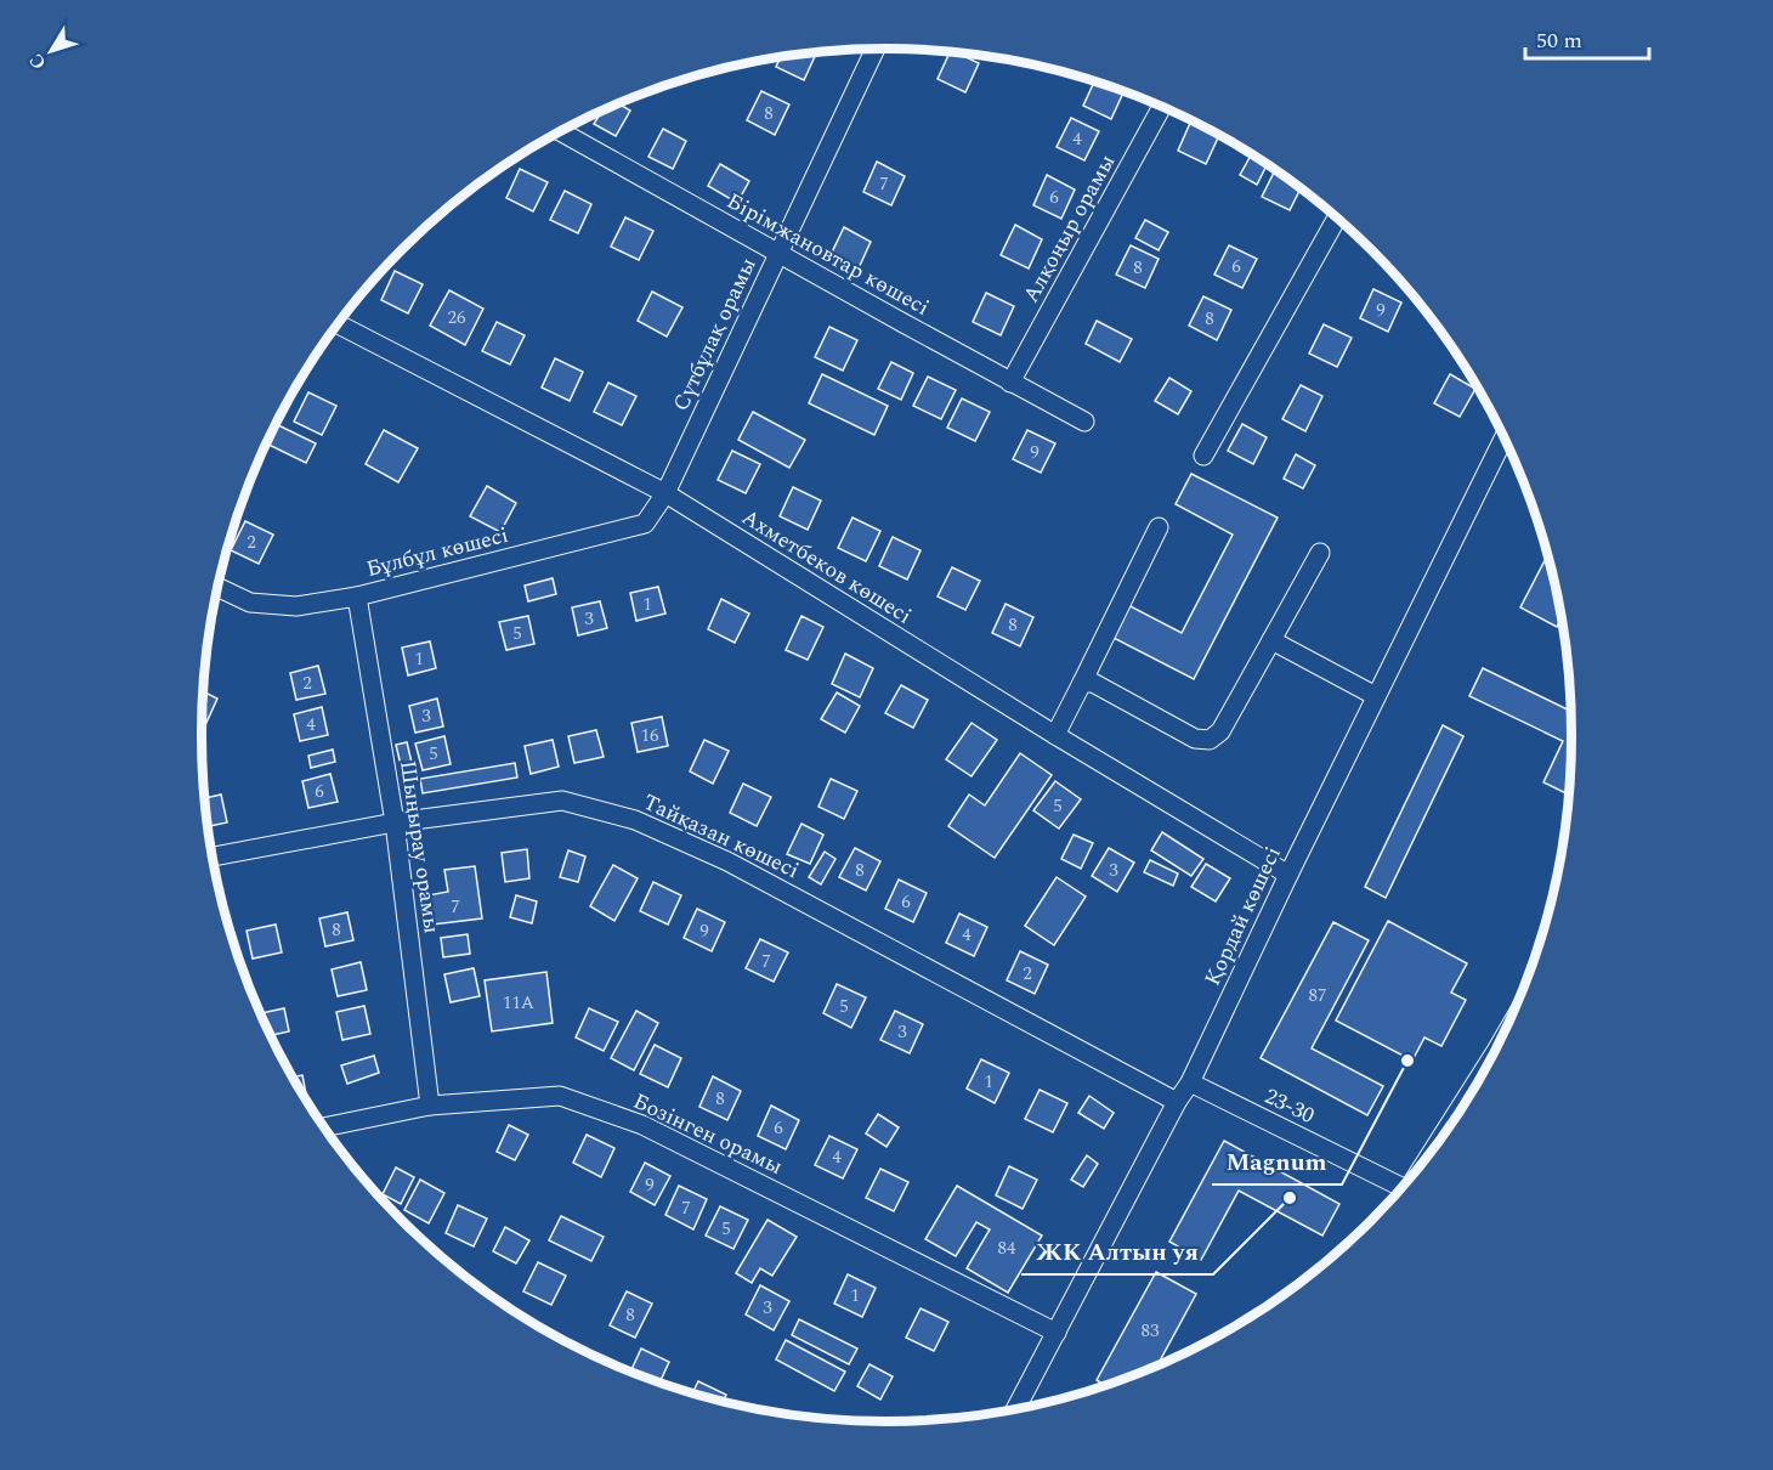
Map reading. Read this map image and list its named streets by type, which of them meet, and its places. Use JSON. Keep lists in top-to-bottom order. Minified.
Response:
{"streets":{"street":["Алқоңыр орамы","Бірімжановтар көшесі","Cүтбұлақ орамы","Бұлбұл көшесі","Ахметбеков көшесі","Тайқазан көшесі","Шыңырау орамы","Қордай көшесі","23-30","Бозінген орамы"]},"crossings":[["Алқоңыр орамы","Бірімжановтар көшесі"],["Бірімжановтар көшесі","Cүтбұлақ орамы"],["Cүтбұлақ орамы","Бұлбұл көшесі"],["Cүтбұлақ орамы","Ахметбеков көшесі"],["Бұлбұл көшесі","Ахметбеков көшесі"],["Бұлбұл көшесі","Шыңырау орамы"],["Ахметбеков көшесі","Қордай көшесі"],["Тайқазан көшесі","Шыңырау орамы"],["Тайқазан көшесі","Қордай көшесі"],["Шыңырау орамы","Бозінген орамы"],["Қордай көшесі","23-30"],["Қордай көшесі","Бозінген орамы"]],"places":["Magnum","ЖК Алтын уя"],"house_numbers":["8","4","7","6","6","8","9","26","8","9","2","1","3","8","5","1","2","3","4","16","5","6","5","8","3","6","7","8","9","4","7","2","87","11А","5","3","1","8","6","4","9","7","5","84","1","3","8","83"],"scale_bar":"50 m","north":"bottom left"}
